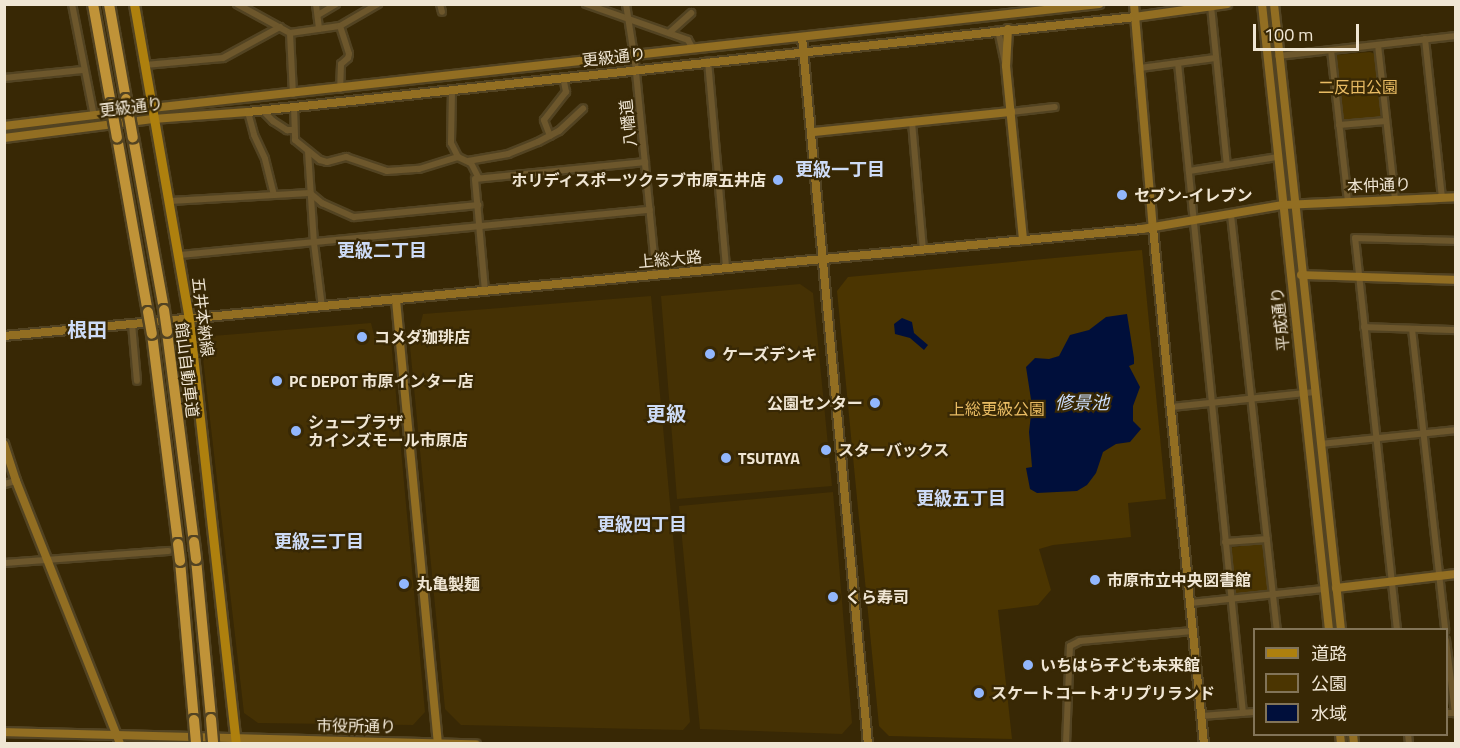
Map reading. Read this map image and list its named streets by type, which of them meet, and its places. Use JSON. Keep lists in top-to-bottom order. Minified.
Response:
{"streets":{"highway":["館山自動車道"],"main road":["五井本納線"],"street":["更級通り","八幡道","本仲通り","上総大路","平成通り","市役所通り"]},"crossings":[["更級通り","八幡道"],["更級通り","五井本納線"],["八幡道","上総大路"],["本仲通り","上総大路"],["本仲通り","平成通り"],["上総大路","五井本納線"],["五井本納線","館山自動車道"],["五井本納線","市役所通り"],["館山自動車道","市役所通り"]],"districts":["更級一丁目","更級二丁目","根田","更級","更級五丁目","更級四丁目","更級三丁目"],"water":["修景池"],"parks":["二反田公園","上総更級公園"],"places":["ホリディスポーツクラブ市原五井店","セブン-イレブン","コメダ珈琲店","ケーズデンキ","PC DEPOT 市原インター店","公園センター","シュープラザ カインズモール市原店","スターバックス","TSUTAYA","市原市立中央図書館","丸亀製麺","くら寿司","いちはら子ども未来館","スケートコートオリプリランド"],"legend":["道路","公園","水域"],"scale_bar":"100 m"}
